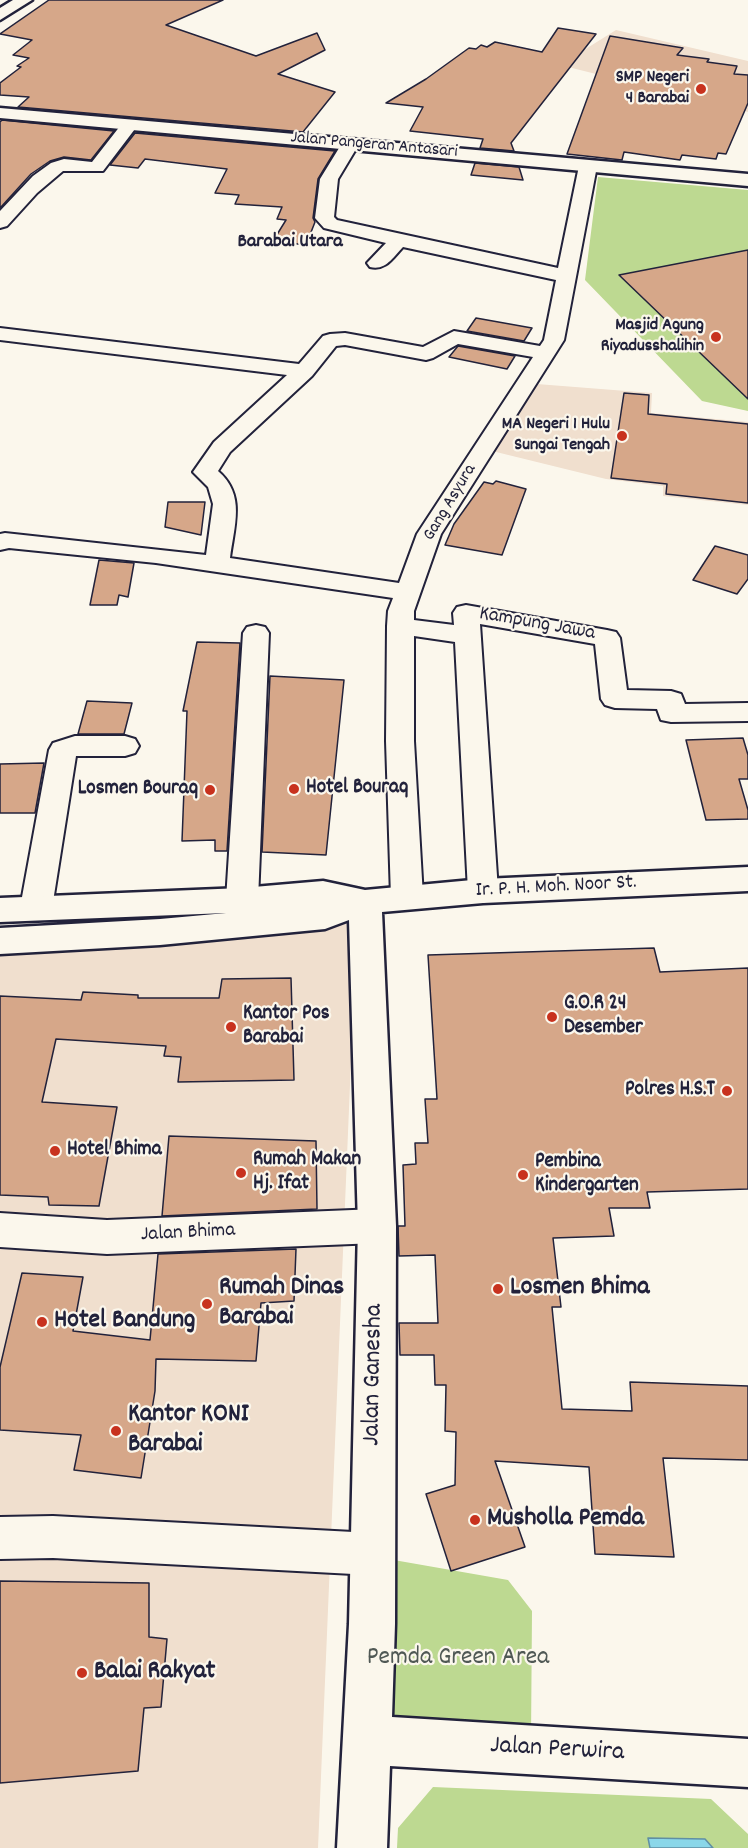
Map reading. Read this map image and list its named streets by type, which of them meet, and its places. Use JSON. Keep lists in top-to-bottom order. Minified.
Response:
{"streets":{"street":["Jalan Pangeran Antasari","Gang Asyura","Kampung Jawa","Ir. P. H. Moh. Noor St.","Jalan Bhima","Jalan Ganesha","Jalan Perwira"]},"crossings":[["Jalan Pangeran Antasari","Gang Asyura"],["Gang Asyura","Ir. P. H. Moh. Noor St."],["Kampung Jawa","Ir. P. H. Moh. Noor St."],["Ir. P. H. Moh. Noor St.","Jalan Ganesha"],["Jalan Bhima","Jalan Ganesha"],["Jalan Ganesha","Jalan Perwira"]],"districts":["Barabai Utara"],"parks":["Pemda Green Area"],"places":["SMP Negeri 4 Barabai","Masjid Agung Riyadusshalihin","MA Negeri 1 Hulu Sungai Tengah","Hotel Bouraq","Losmen Bouraq","G.O.R 24 Desember","Kantor Pos Barabai","Polres H.S.T","Hotel Bhima","Rumah Makan Hj. Ifat","Pembina Kindergarten","Losmen Bhima","Rumah Dinas Barabai","Hotel Bandung","Kantor KONI Barabai","Musholla Pemda","Balai Rakyat"]}
